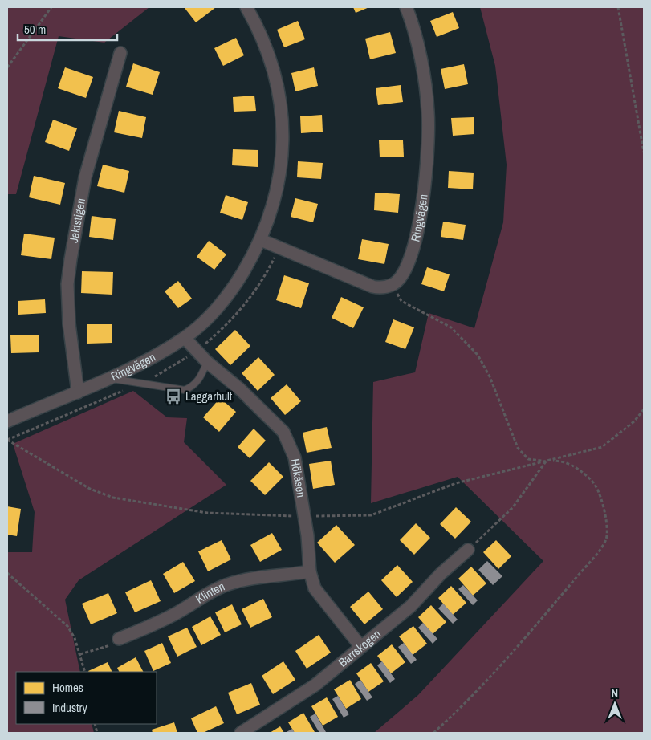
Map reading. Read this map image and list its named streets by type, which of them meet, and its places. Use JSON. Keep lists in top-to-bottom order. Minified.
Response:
{"streets":{"street":["Ringvägen","Jaktstigen","Hökåsen","Klinten","Barrskogen"]},"crossings":[["Ringvägen","Jaktstigen"],["Ringvägen","Hökåsen"],["Hökåsen","Klinten"],["Hökåsen","Barrskogen"]],"places":{"bus stop":["Laggarhult"]},"legend":["Homes","Industry"],"scale_bar":"50 m","north":"top"}
